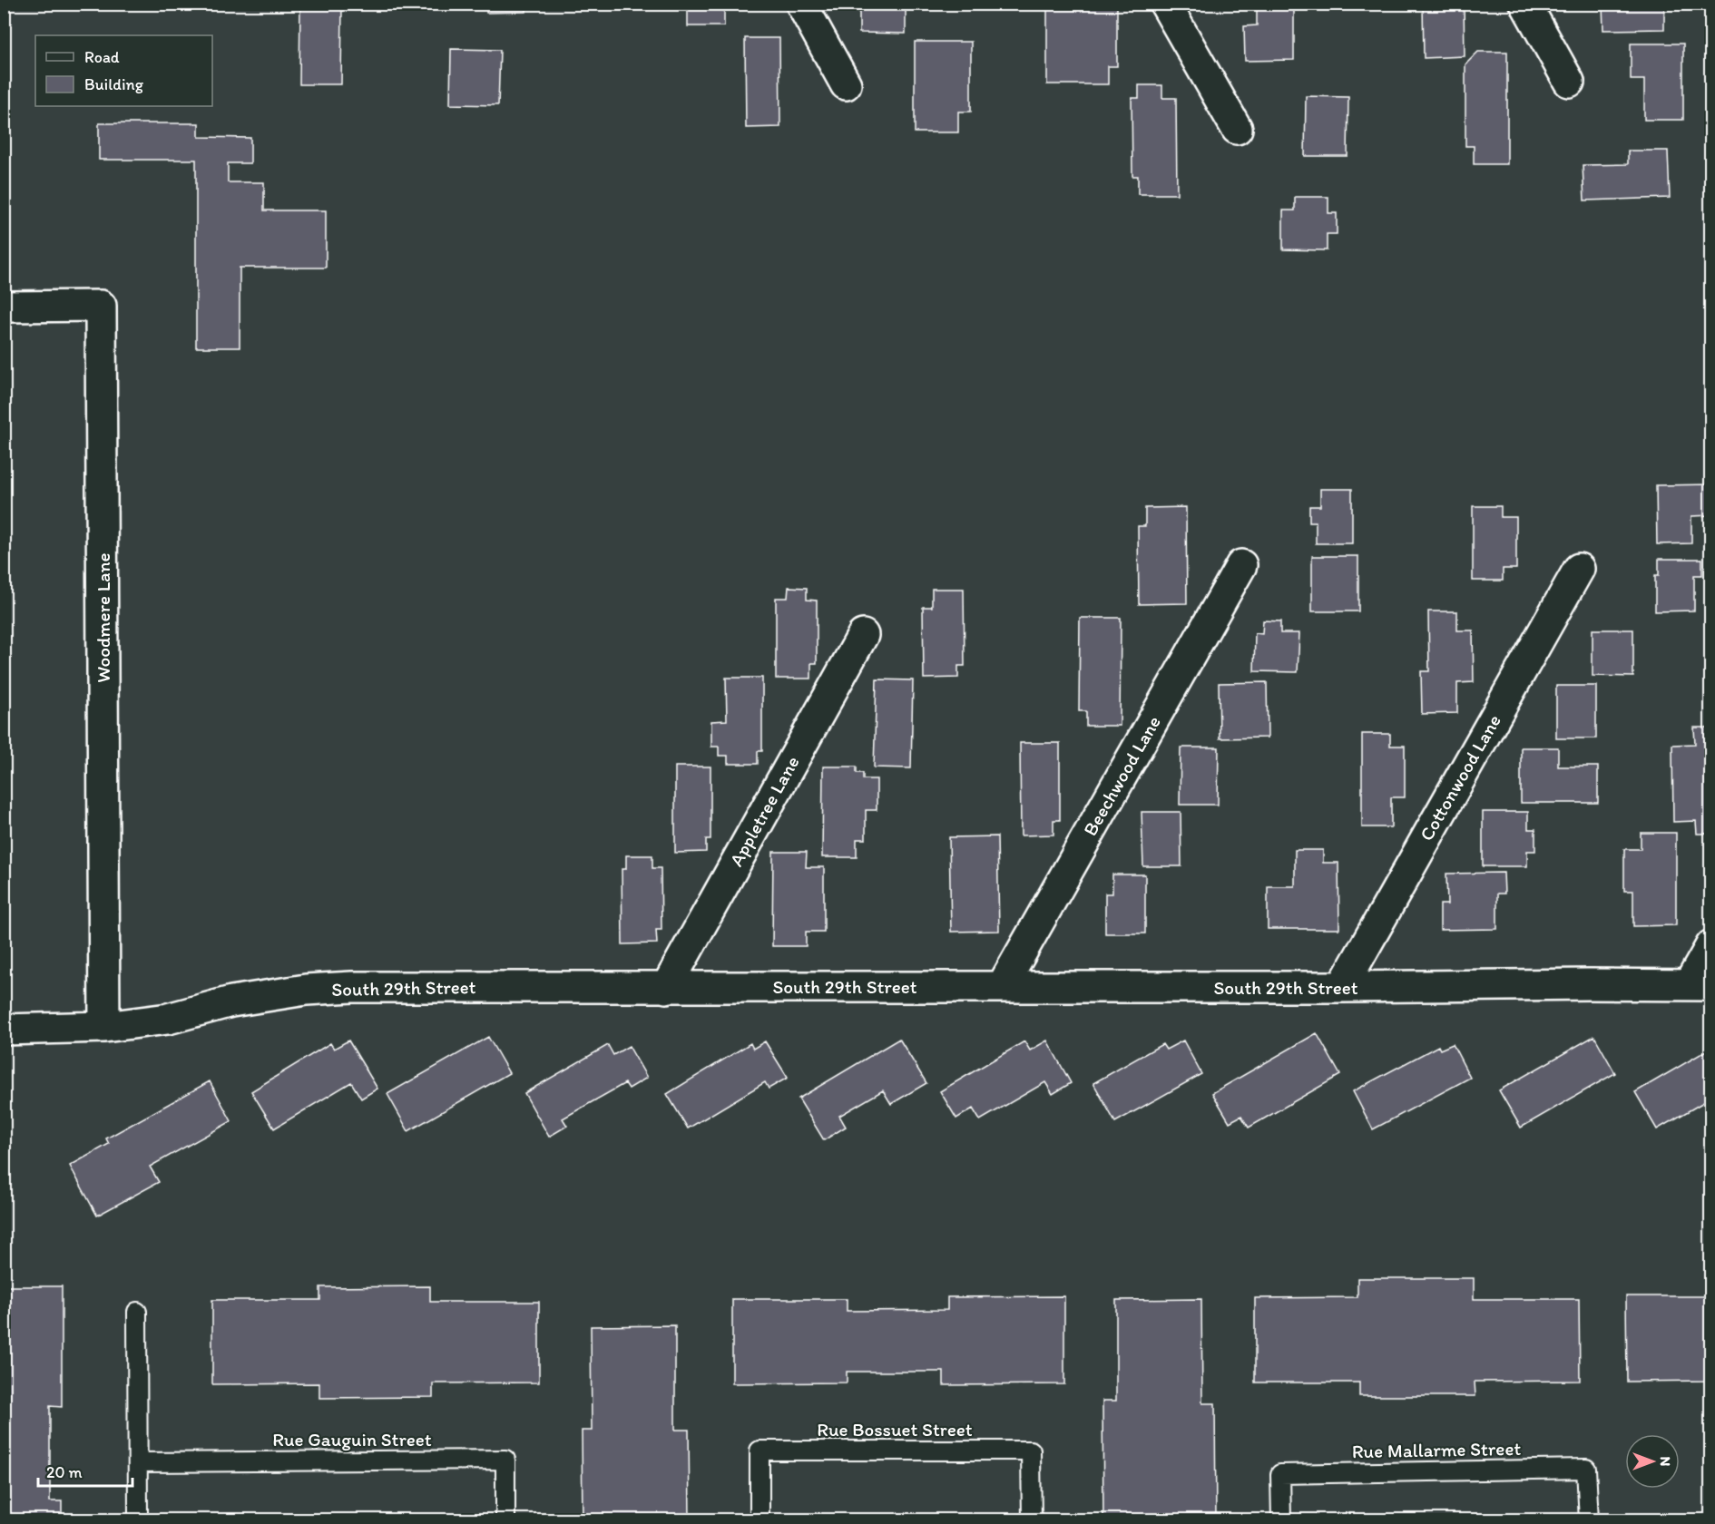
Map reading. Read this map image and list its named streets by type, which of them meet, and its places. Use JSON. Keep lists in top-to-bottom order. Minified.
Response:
{"streets":{"street":["Woodmere Lane","Beechwood Lane","Cottonwood Lane","Appletree Lane","South 29th Street"],"lane":["Rue Bossuet Street","Rue Gauguin Street","Rue Mallarme Street"]},"crossings":[["Woodmere Lane","South 29th Street"],["Beechwood Lane","South 29th Street"],["Cottonwood Lane","South 29th Street"],["Appletree Lane","South 29th Street"]],"legend":["Road","Building"],"scale_bar":"20 m","north":"right"}
